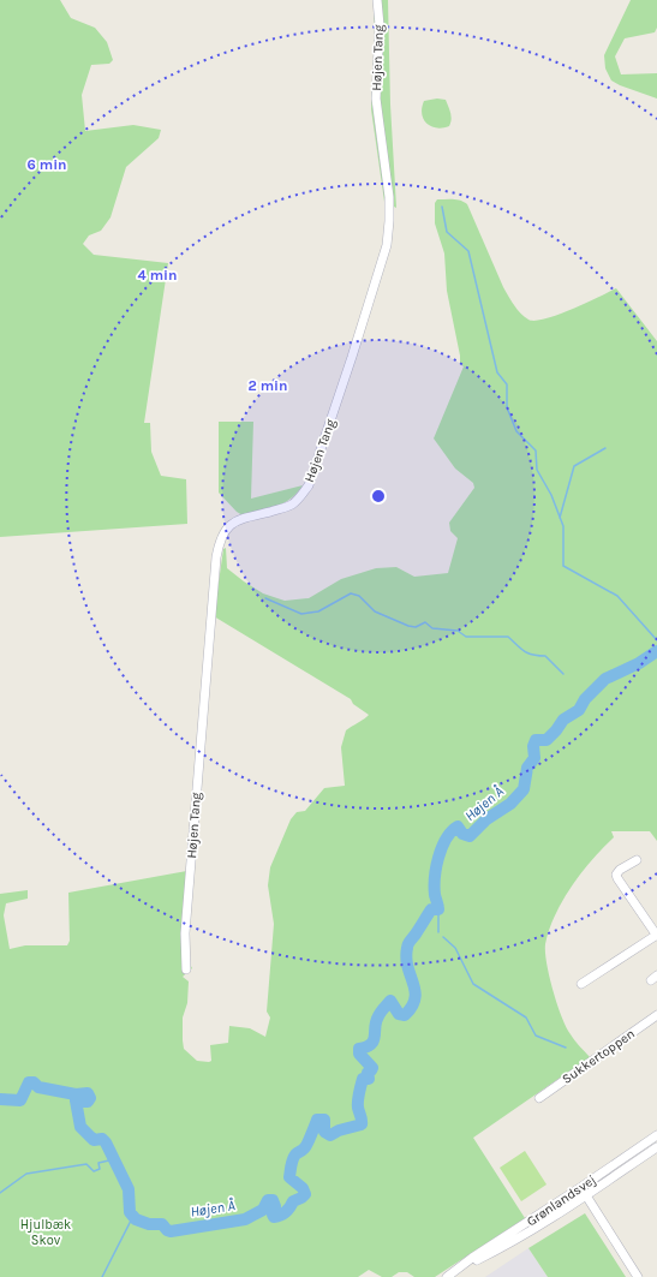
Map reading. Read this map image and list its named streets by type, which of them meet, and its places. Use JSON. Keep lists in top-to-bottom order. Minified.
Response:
{"streets":{"street":["Højen Tang","Sukkertoppen","Grønlandsvej"]},"water":["Højen Å"],"parks":["Hjulbæk Skov"],"rings":["6 min","4 min","2 min"]}
